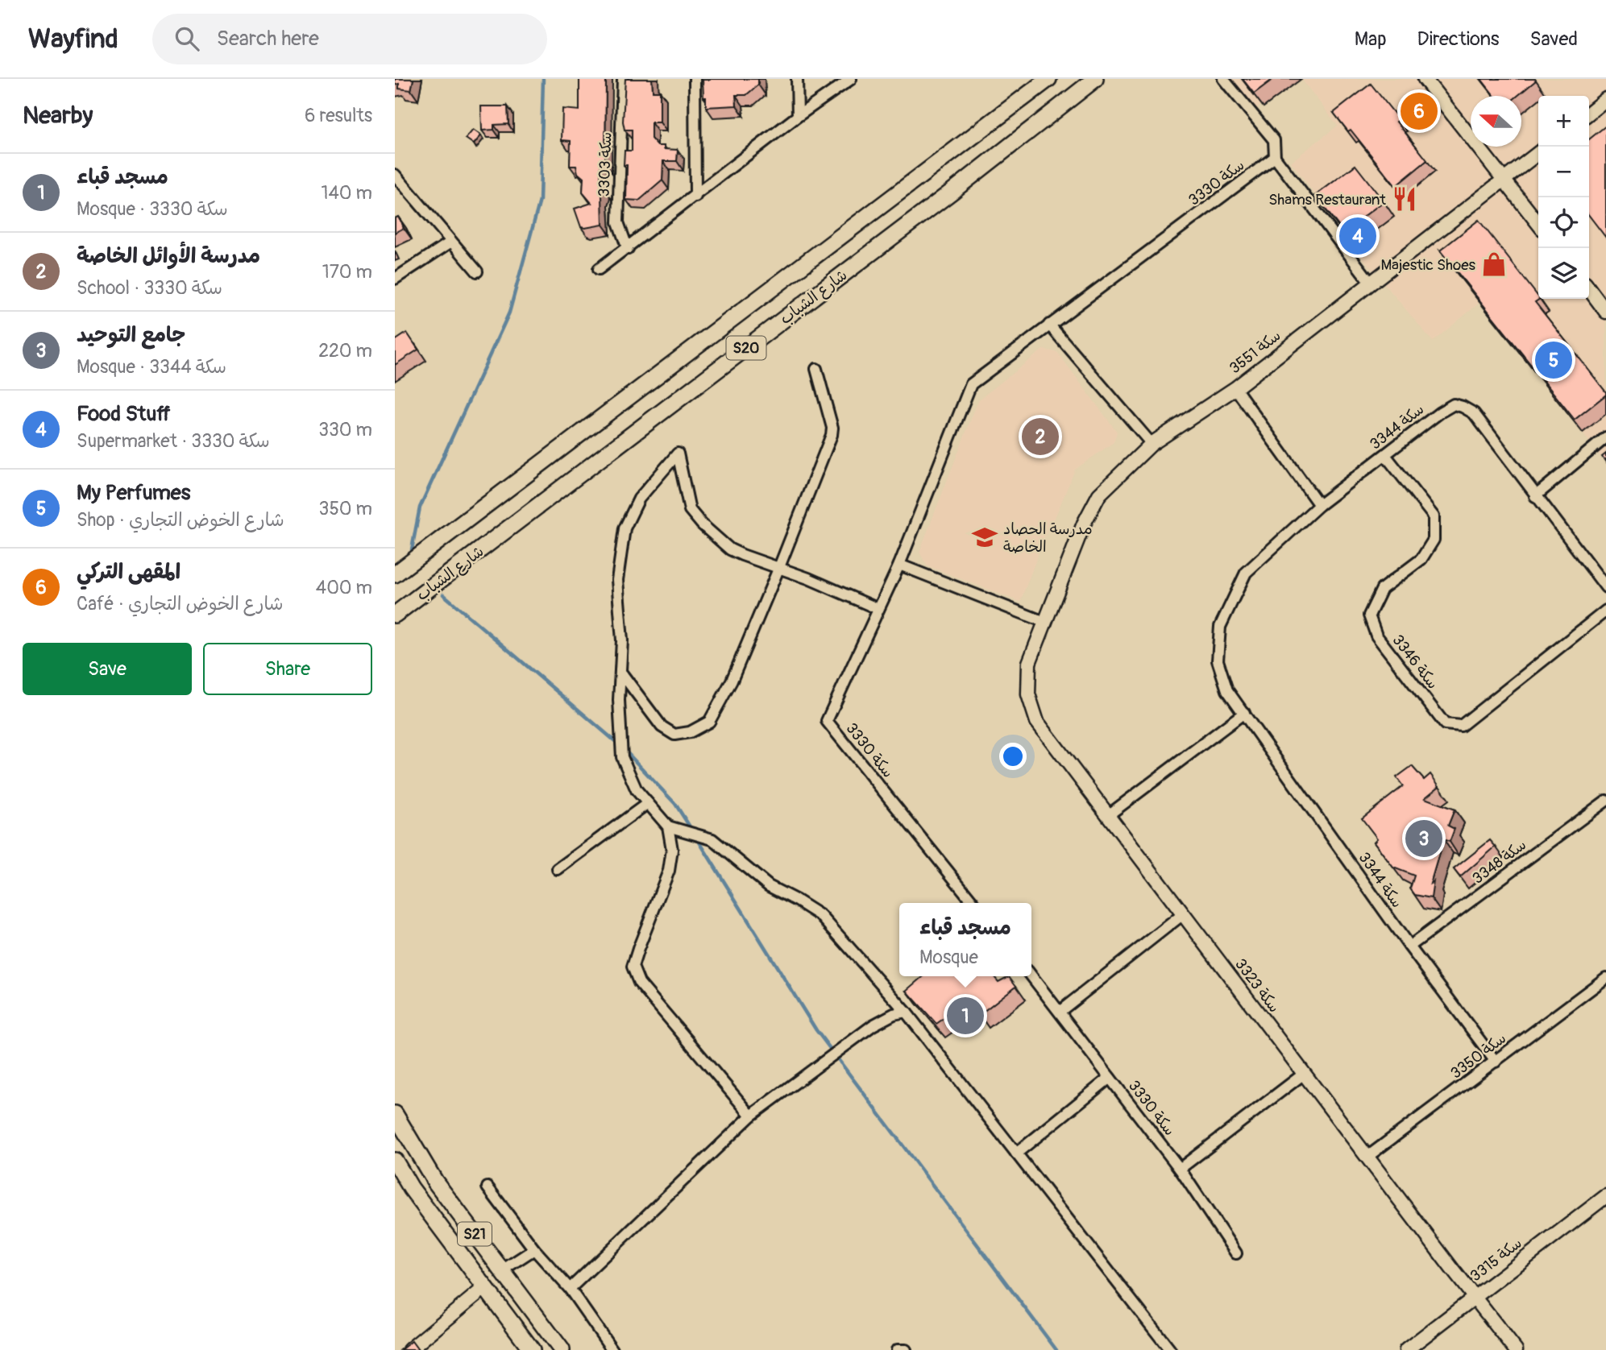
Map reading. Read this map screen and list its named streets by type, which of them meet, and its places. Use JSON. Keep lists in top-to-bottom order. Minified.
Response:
{"streets":{"main road":["شارع الشباب","S20","S21"],"street":["سكة 3303","سكة 3330","سكة 3551","سكة 3344","سكة 3346","سكة 3348","سكة 3323","سكة 3350","سكة 3315"]},"crossings":[["سكة 3551","سكة 3323"],["سكة 3344","سكة 3346"],["سكة 3344","سكة 3348"],["سكة 3344","سكة 3350"],["سكة 3323","سكة 3350"],["سكة 3323","سكة 3315"]],"places":{"restaurant":["Shams Restaurant"],"shop":["Majestic Shoes"],"school or university":["مدرسة الحصاد الخاصة"]},"north":"left","page":{"header":"Wayfind","search":"Search here","nav":["Map","Directions","Saved"],"heading":["Nearby","6 results"],"pins":["6","4","5","2","3","1"],"map_buttons":["+","−"],"list":[{"mark":"1","name":"مسجد قباء","note":"Mosque · سكة 3330","value":"140 m"},{"mark":"2","name":"مدرسة الأوائل الخاصة","note":"School · سكة 3330","value":"170 m"},{"mark":"3","name":"جامع التوحيد","note":"Mosque · سكة 3344","value":"220 m"},{"mark":"4","name":"Food Stuff","note":"Supermarket · سكة 3330","value":"330 m"},{"mark":"5","name":"My Perfumes","note":"Shop · شارع الخوض التجاري","value":"350 m"},{"mark":"6","name":"المقهى التركي","note":"Café · شارع الخوض التجاري","value":"400 m"}],"buttons":["Save","Share"],"popup":["مسجد قباء","Mosque"]}}
